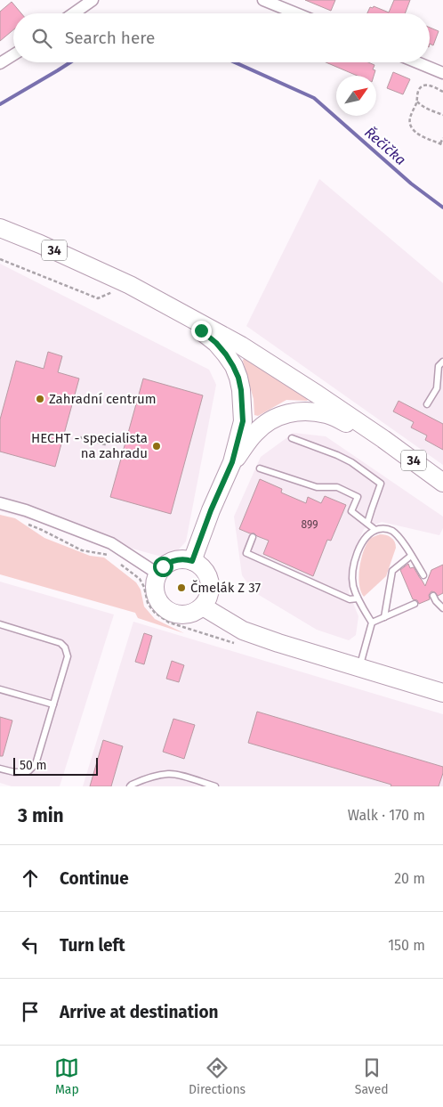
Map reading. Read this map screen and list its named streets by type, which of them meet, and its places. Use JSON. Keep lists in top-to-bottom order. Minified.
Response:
{"streets":{"main road":["34"]},"water":["Řečička"],"places":["Zahradní centrum","HECHT - specialista na zahradu","Čmelák Z 37"],"house_numbers":["899"],"scale_bar":"50 m","north":"top right","page":{"search":"Search here","scale":"50 m","heading":["3 min","Walk · 170 m"],"list":[["Continue","20 m"],["Turn left","150 m"],"Arrive at destination"],"nav":["Map","Directions","Saved"]}}
